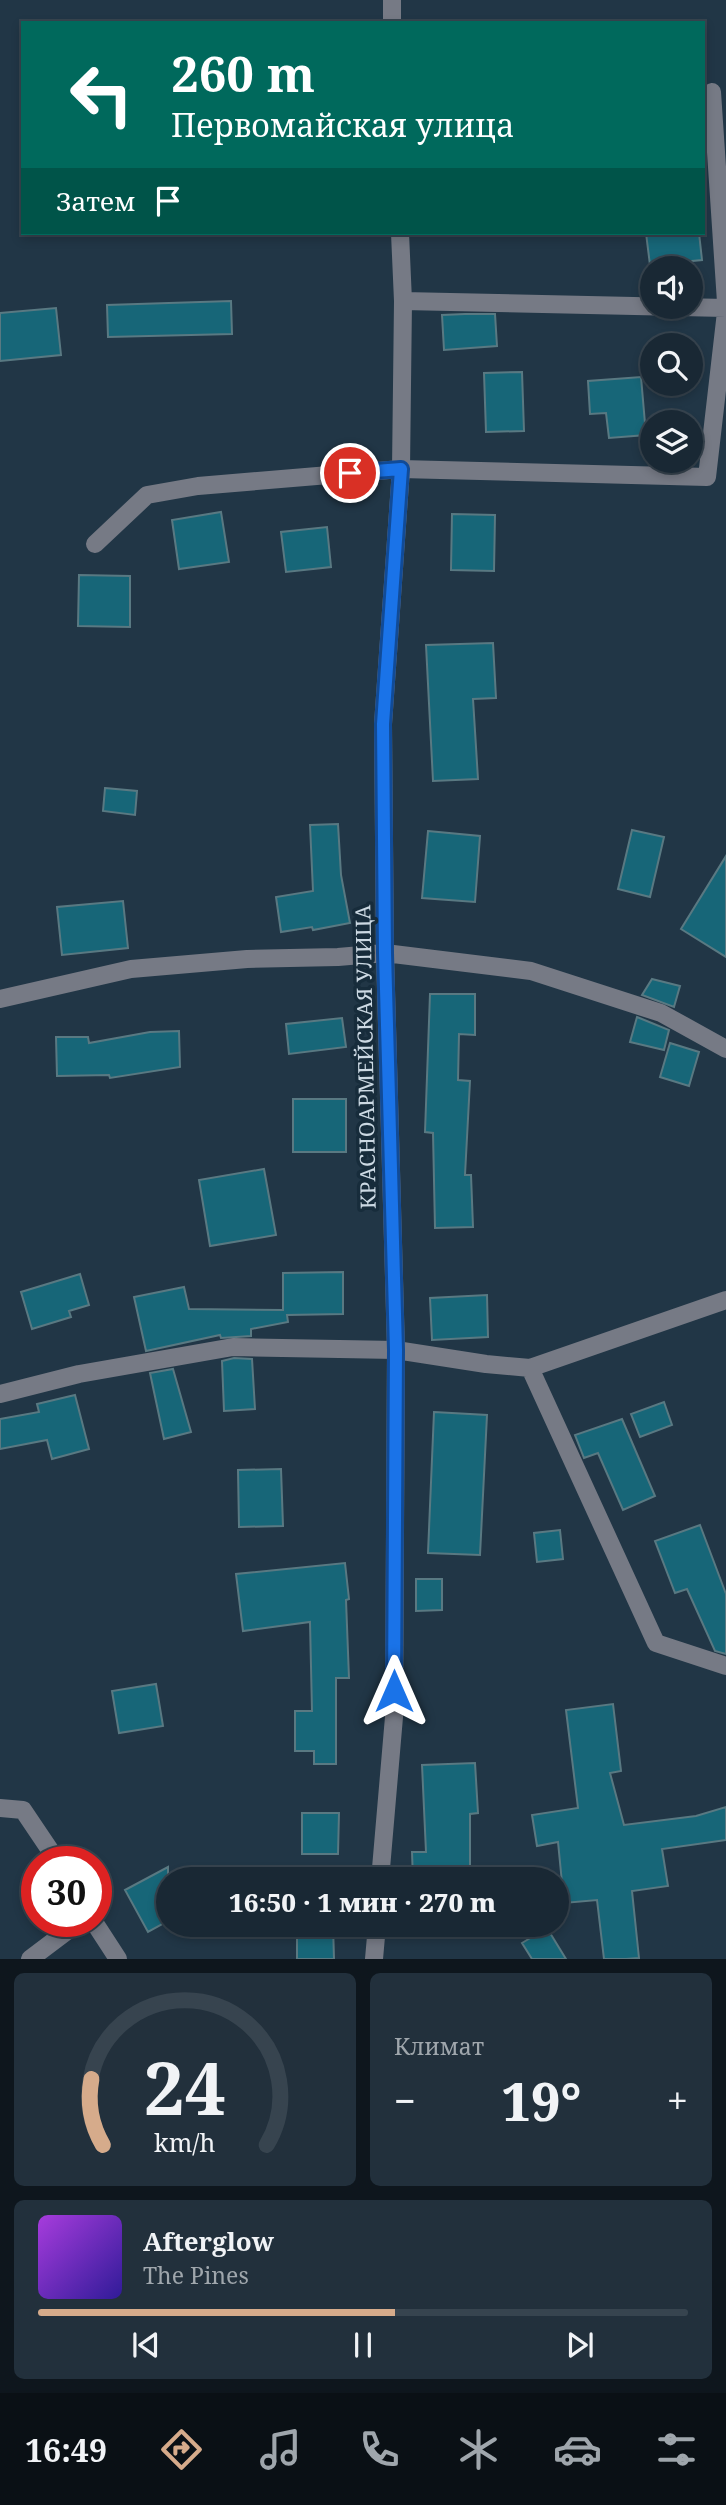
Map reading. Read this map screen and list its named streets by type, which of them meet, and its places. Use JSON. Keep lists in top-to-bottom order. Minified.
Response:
{"streets":{"street":["КРАСНОАРМЕЙСКАЯ УЛИЦА"]},"page":{"turn":["260 m","Первомайская улица"],"then":"Затем","limit":"30","trip":"16:50 · 1 мин · 270 m","tile":"Климат","heat":["−","19°","+"],"song":["Afterglow","The Pines"],"tabs":"16:49","gauge":["24","km/h"]}}
